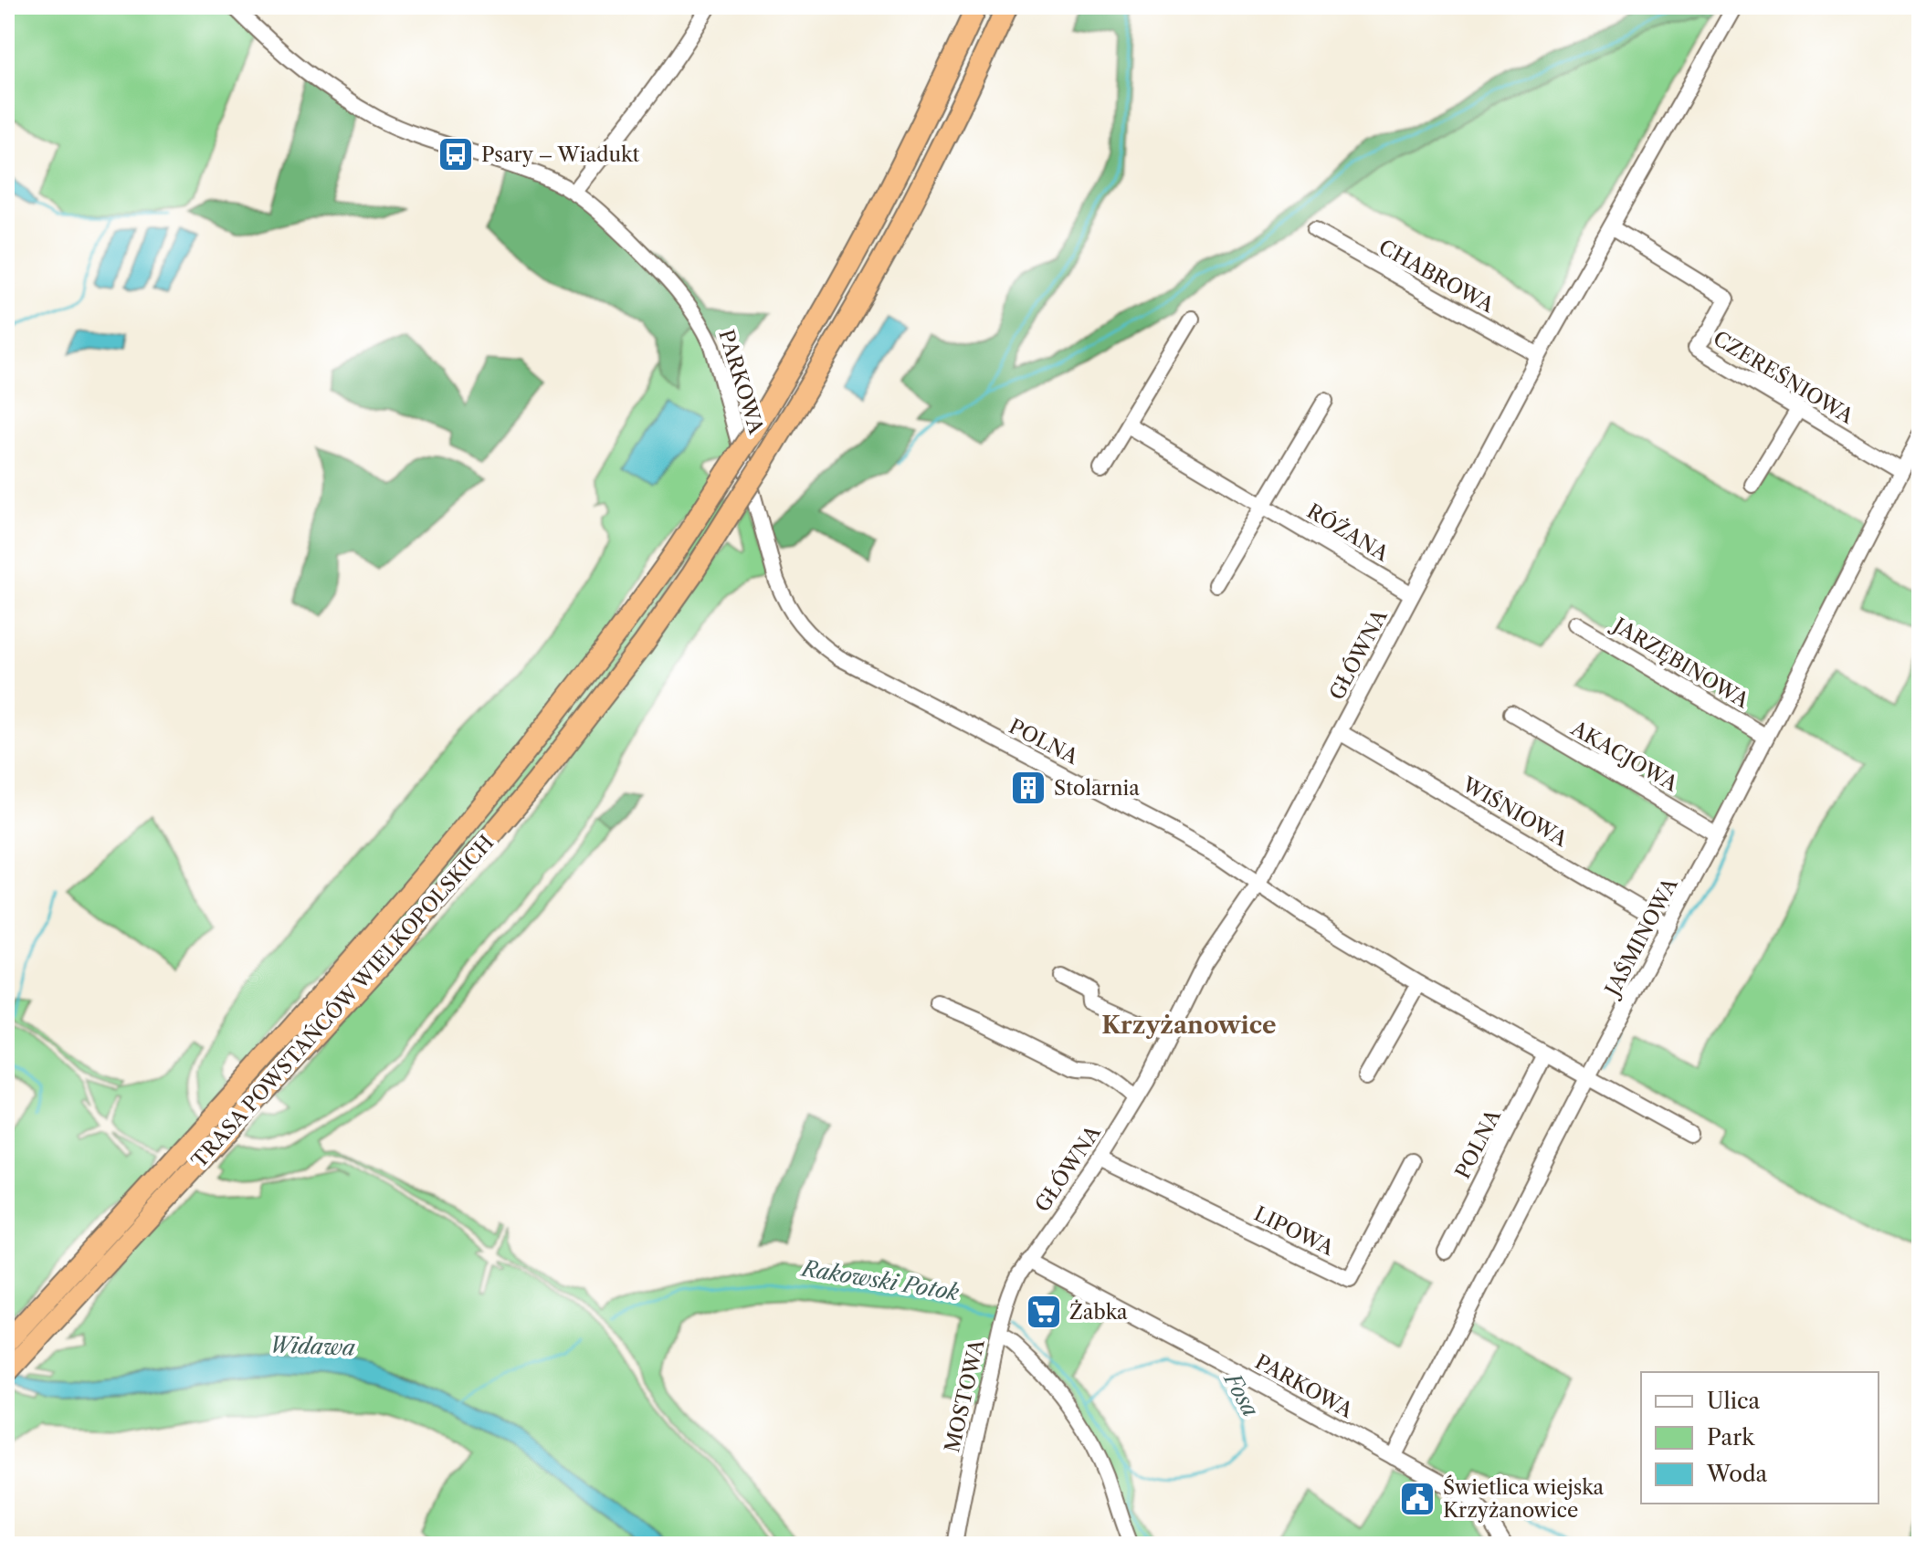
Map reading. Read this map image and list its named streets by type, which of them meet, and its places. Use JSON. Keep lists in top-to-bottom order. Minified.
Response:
{"streets":{"highway":["TRASA POWSTAŃCÓW WIELKOPOLSKICH"],"street":["CHABROWA","CZEREŚNIOWA","PARKOWA","RÓŻANA","GŁÓWNA","JARZĘBINOWA","POLNA","AKACJOWA","WIŚNIOWA","JAŚMINOWA","LIPOWA","MOSTOWA"]},"crossings":[["CHABROWA","GŁÓWNA"],["CZEREŚNIOWA","GŁÓWNA"],["CZEREŚNIOWA","JAŚMINOWA"],["PARKOWA","GŁÓWNA"],["PARKOWA","POLNA"],["PARKOWA","JAŚMINOWA"],["PARKOWA","MOSTOWA"],["RÓŻANA","GŁÓWNA"],["GŁÓWNA","POLNA"],["GŁÓWNA","WIŚNIOWA"],["GŁÓWNA","LIPOWA"],["GŁÓWNA","MOSTOWA"],["JARZĘBINOWA","JAŚMINOWA"],["POLNA","JAŚMINOWA"],["AKACJOWA","JAŚMINOWA"],["WIŚNIOWA","JAŚMINOWA"]],"districts":["Krzyżanowice"],"water":["Rakowski Potok","Widawa","Fosa"],"places":{"bus stop":["Psary – Wiadukt"],"building":["Stolarnia"],"supermarket":["Żabka"],"public building":["Świetlica wiejska Krzyżanowice"]},"legend":["Ulica","Park","Woda"]}
